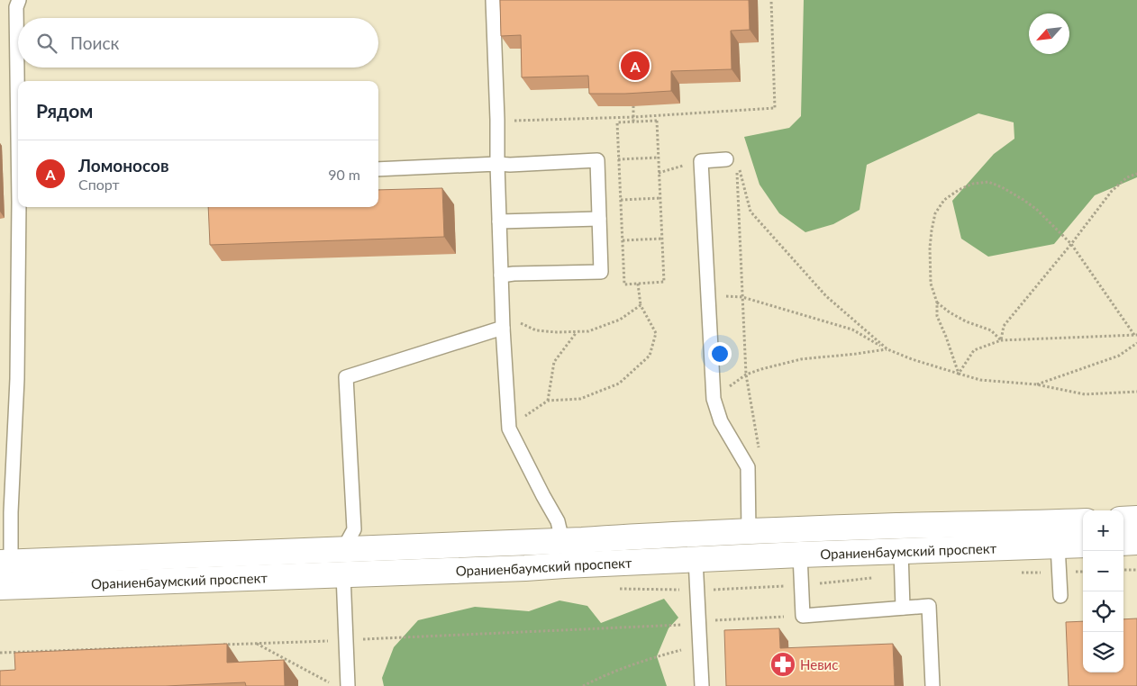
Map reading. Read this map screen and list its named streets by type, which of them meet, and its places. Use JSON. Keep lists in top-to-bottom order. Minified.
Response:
{"streets":{"main road":["Ораниенбаумский проспект"]},"places":{"pharmacy":["Невис"]},"north":"bottom left","page":{"search":"Поиск","pins":"A","heading":"Рядом","list":[{"mark":"A","name":"Ломоносов","note":"Спорт","value":"90 m"}],"map_buttons":["+","−"]}}
